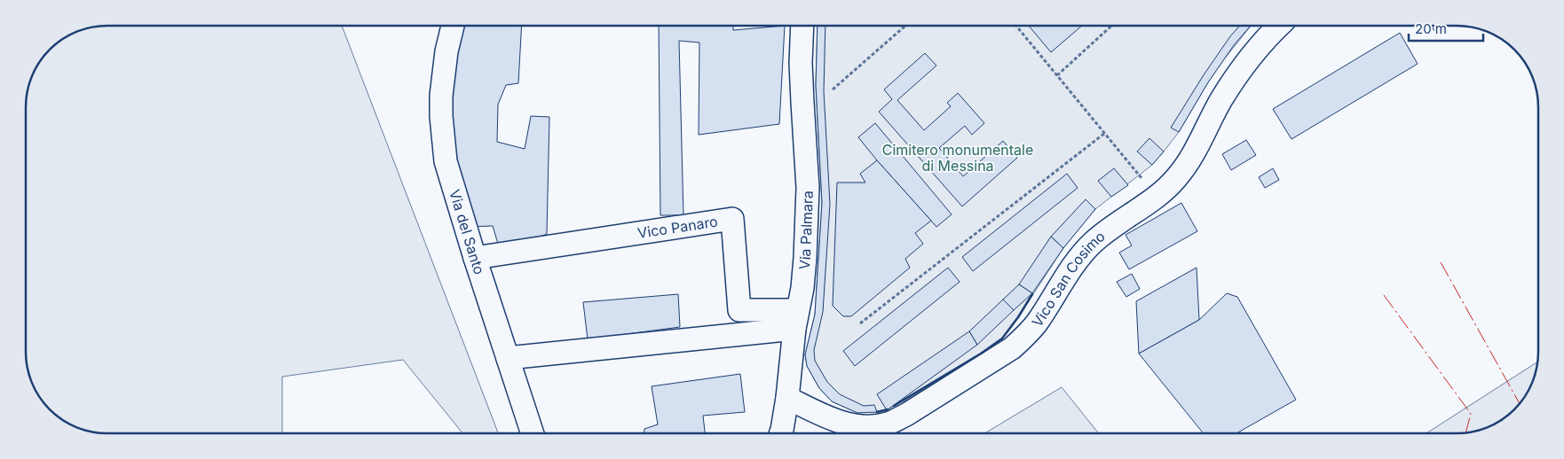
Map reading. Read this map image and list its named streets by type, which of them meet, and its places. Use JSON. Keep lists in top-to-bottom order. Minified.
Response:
{"streets":{"street":["Vico Panaro","Via Palmara","Via del Santo","Vico San Cosimo"]},"crossings":[["Vico Panaro","Via Palmara"],["Vico Panaro","Via del Santo"],["Via Palmara","Vico San Cosimo"]],"parks":["Cimitero monumentale di Messina"],"scale_bar":"20 m"}
